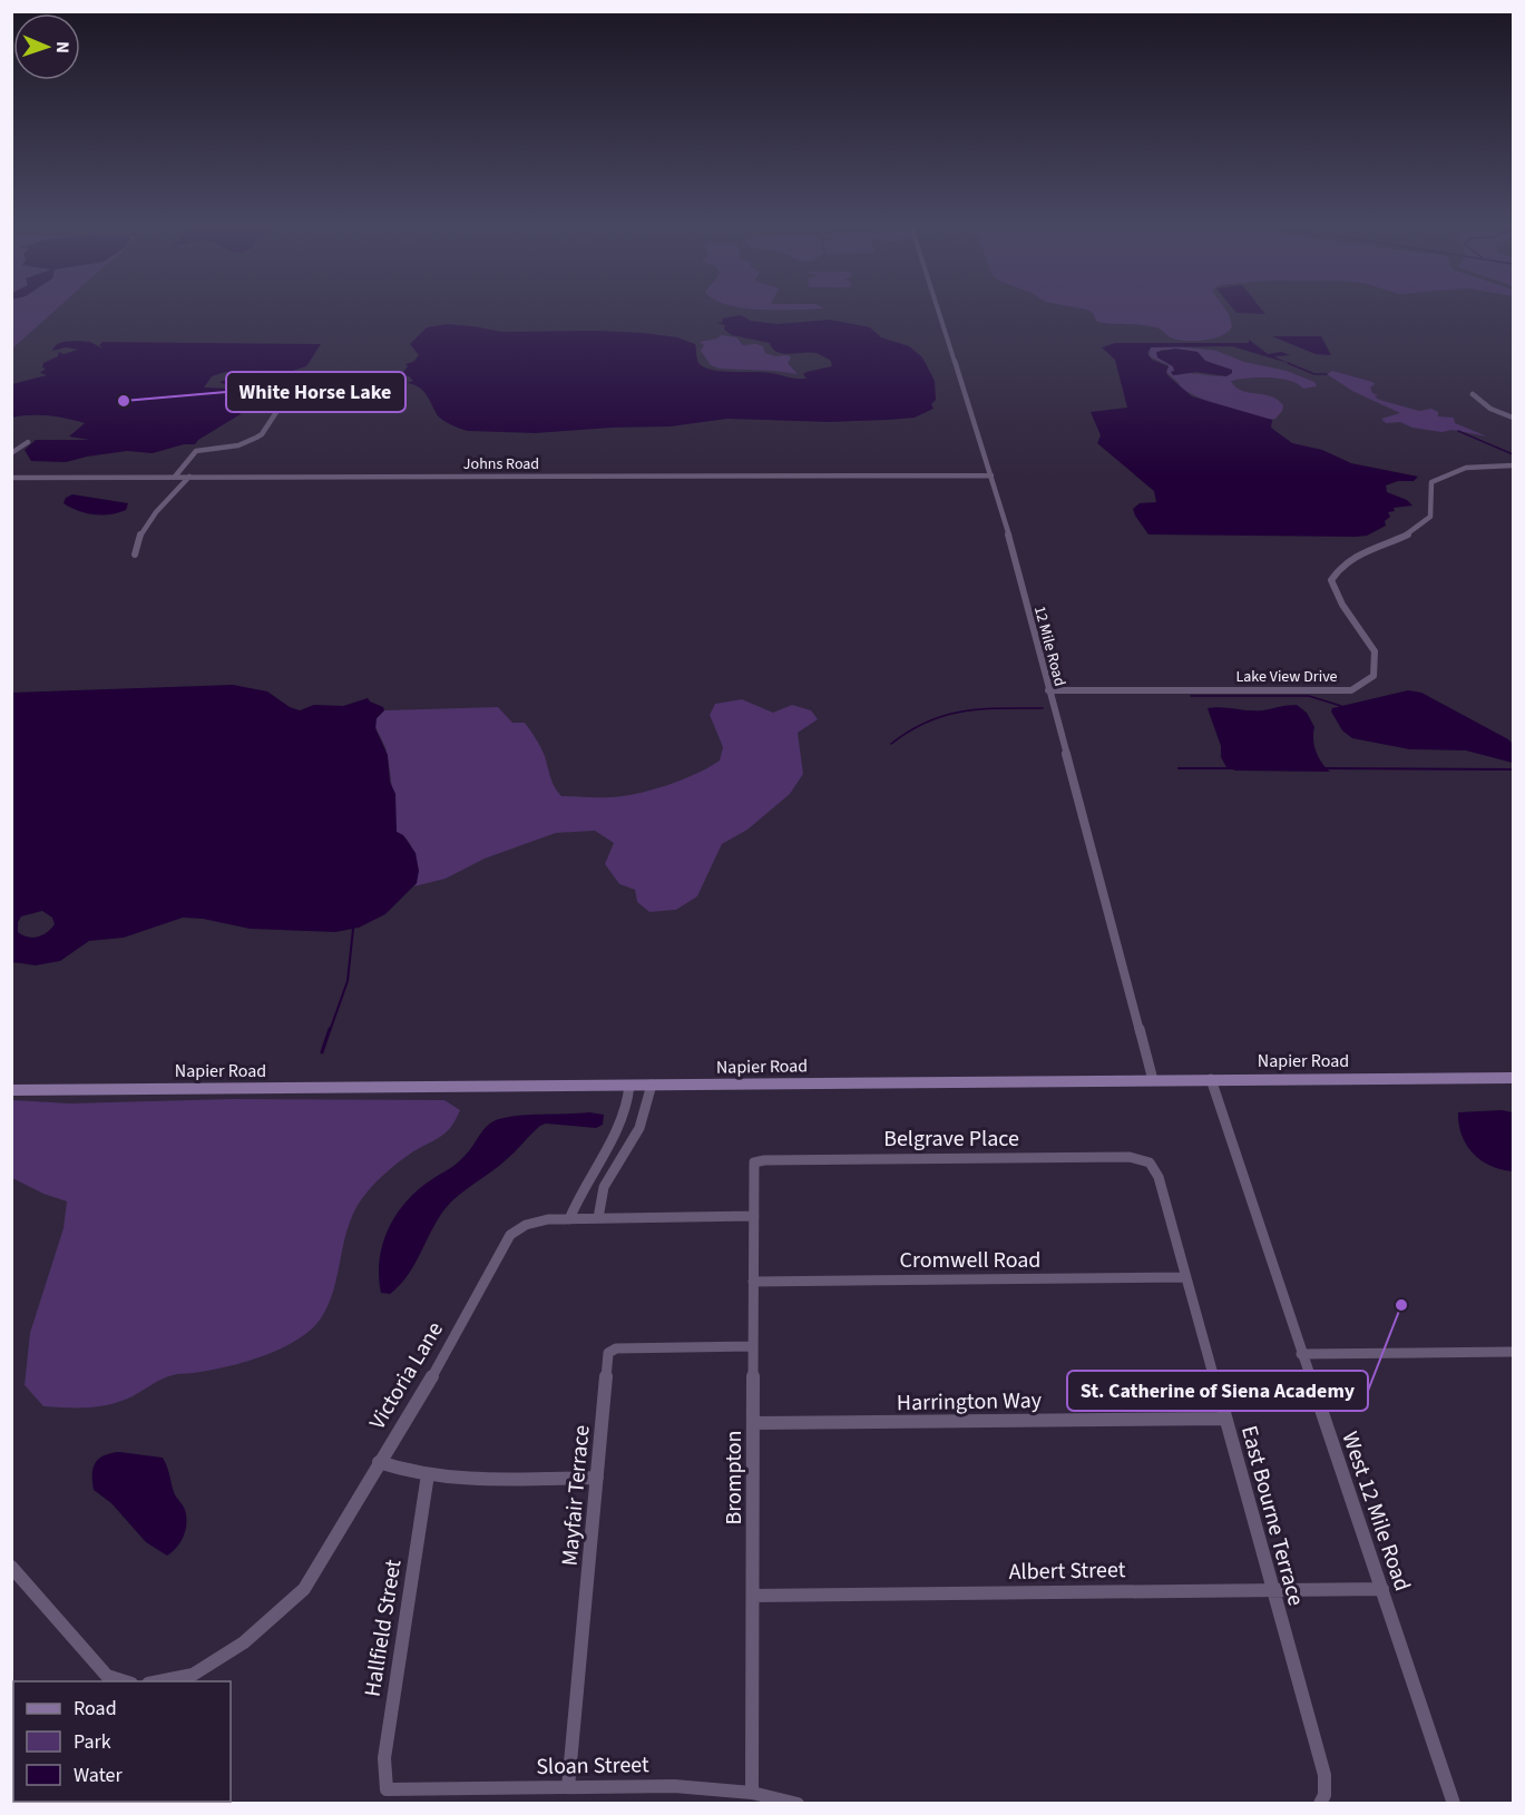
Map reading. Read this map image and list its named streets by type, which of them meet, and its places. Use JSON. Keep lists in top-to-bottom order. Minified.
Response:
{"streets":{"street":["Johns Road","12 Mile Road","Lake View Drive","Napier Road","Belgrave Place","Cromwell Road","Victoria Lane","Harrington Way","Brompton","Mayfair Terrace","West 12 Mile Road","East Bourne Terrace","Albert Street","Hallfield Street","Sloan Street"]},"crossings":[["Johns Road","12 Mile Road"],["12 Mile Road","Lake View Drive"],["12 Mile Road","Napier Road"],["Napier Road","West 12 Mile Road"],["Belgrave Place","Brompton"],["Belgrave Place","East Bourne Terrace"],["Cromwell Road","Brompton"],["Cromwell Road","East Bourne Terrace"],["Victoria Lane","Brompton"],["Harrington Way","Brompton"],["Harrington Way","East Bourne Terrace"],["Brompton","Mayfair Terrace"],["Brompton","Albert Street"],["Brompton","Sloan Street"],["Mayfair Terrace","Sloan Street"],["West 12 Mile Road","Albert Street"],["East Bourne Terrace","Albert Street"],["Hallfield Street","Sloan Street"]],"places":["White Horse Lake","St. Catherine of Siena Academy"],"legend":["Road","Park","Water"],"north":"right"}
